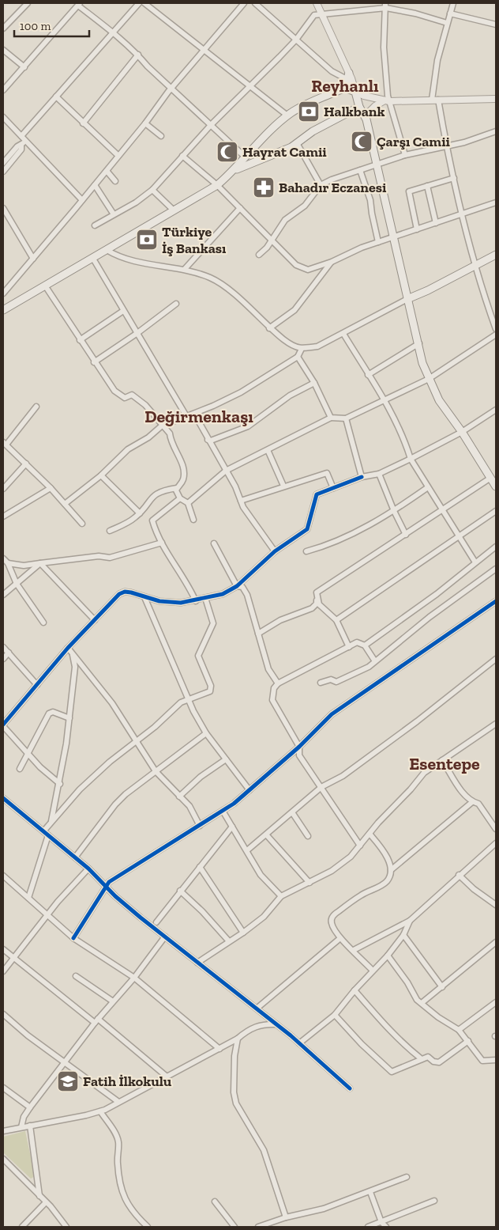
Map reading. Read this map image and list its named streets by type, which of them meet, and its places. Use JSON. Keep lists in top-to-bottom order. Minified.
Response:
{"districts":["Reyhanlı","Değirmenkaşı","Esentepe"],"places":{"bank":["Halkbank","Türkiye İş Bankası"],"mosque":["Çarşı Camii","Hayrat Camii"],"pharmacy":["Bahadır Eczanesi"],"school or university":["Fatih İlkokulu"]},"scale_bar":"100 m"}
